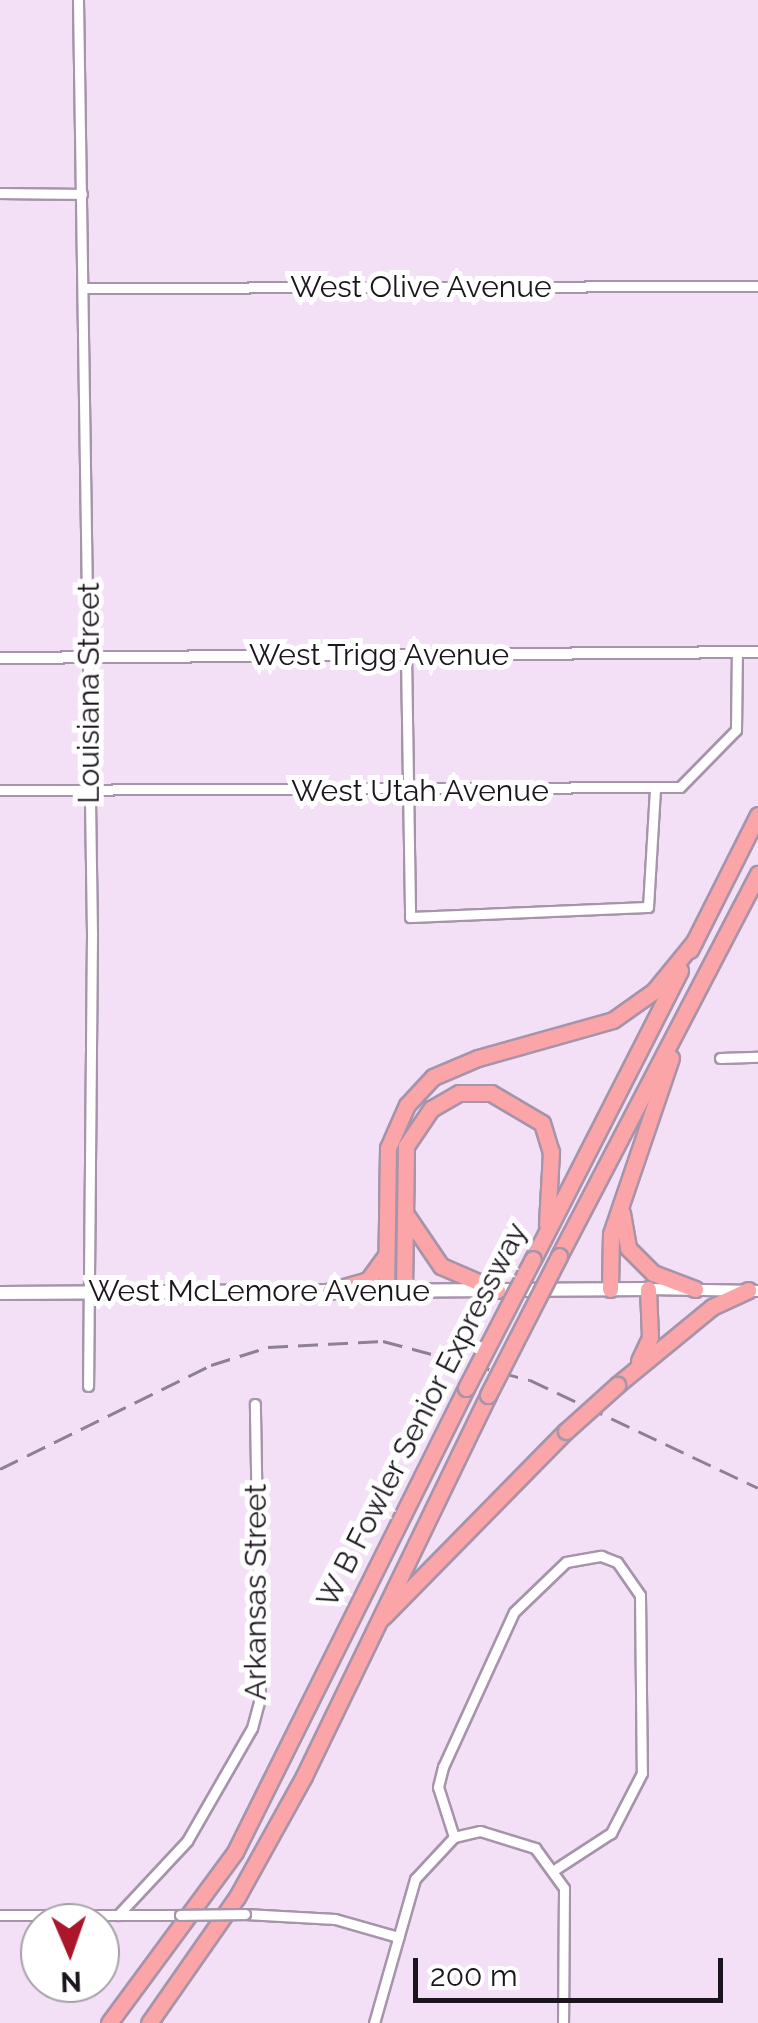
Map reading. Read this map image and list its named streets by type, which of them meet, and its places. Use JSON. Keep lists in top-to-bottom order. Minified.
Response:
{"streets":{"highway":["W B Fowler Senior Expressway"],"main road":["West McLemore Avenue"],"street":["West Olive Avenue","West Trigg Avenue","Louisiana Street","West Utah Avenue","Arkansas Street"]},"crossings":[["West Olive Avenue","Louisiana Street"],["West Trigg Avenue","Louisiana Street"],["West Trigg Avenue","West Utah Avenue"],["Louisiana Street","West Utah Avenue"],["Louisiana Street","West McLemore Avenue"]],"scale_bar":"200 m","north":"bottom"}
